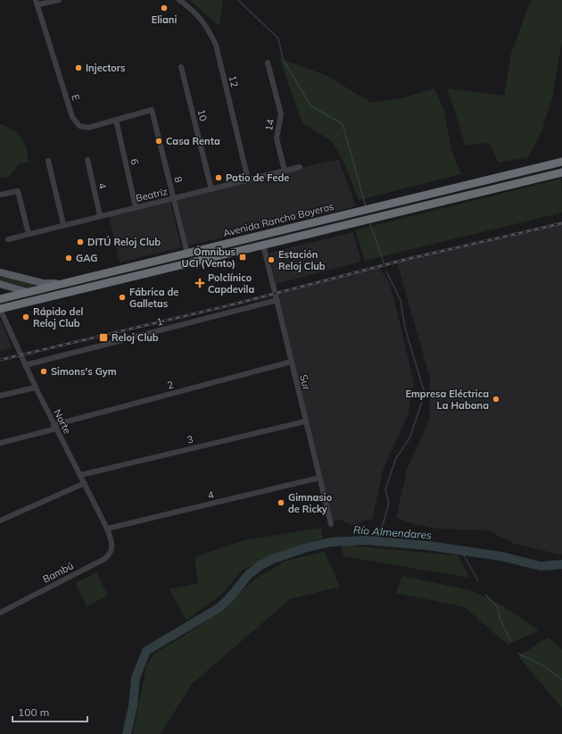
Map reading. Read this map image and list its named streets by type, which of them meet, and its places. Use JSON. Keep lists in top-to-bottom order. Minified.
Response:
{"streets":{"highway":["Avenida Rancho Boyeros"],"street":["12","E","10","14","6","8","4","Beatriz","1","Sur","2","Norte","3","Bambú"]},"crossings":[["12","Beatriz"],["E","6"],["E","8"],["10","Beatriz"],["14","Beatriz"],["6","Beatriz"],["8","Beatriz"],["8","Avenida Rancho Boyeros"],["4","Beatriz"],["4","Sur"],["4","Norte"],["Avenida Rancho Boyeros","Sur"],["Avenida Rancho Boyeros","Norte"],["1","Sur"],["1","Norte"],["Sur","2"],["Sur","3"],["2","Norte"],["Norte","3"],["Norte","Bambú"]],"water":["Río Almendares"],"places":{"other":["Eliani","Injectors","Casa Renta","Patio de Fede","DITÚ Reloj Club","GAG","Estación Reloj Club","Fábrica de Galletas","Rápido del Reloj Club","Simons's Gym","Empresa Eléctrica La Habana","Gimnasio de Ricky"],"transit":["Ómnibus UCI (Vento)","Reloj Club"],"health":["Polclínico Capdevila"]},"scale_bar":"100 m"}
